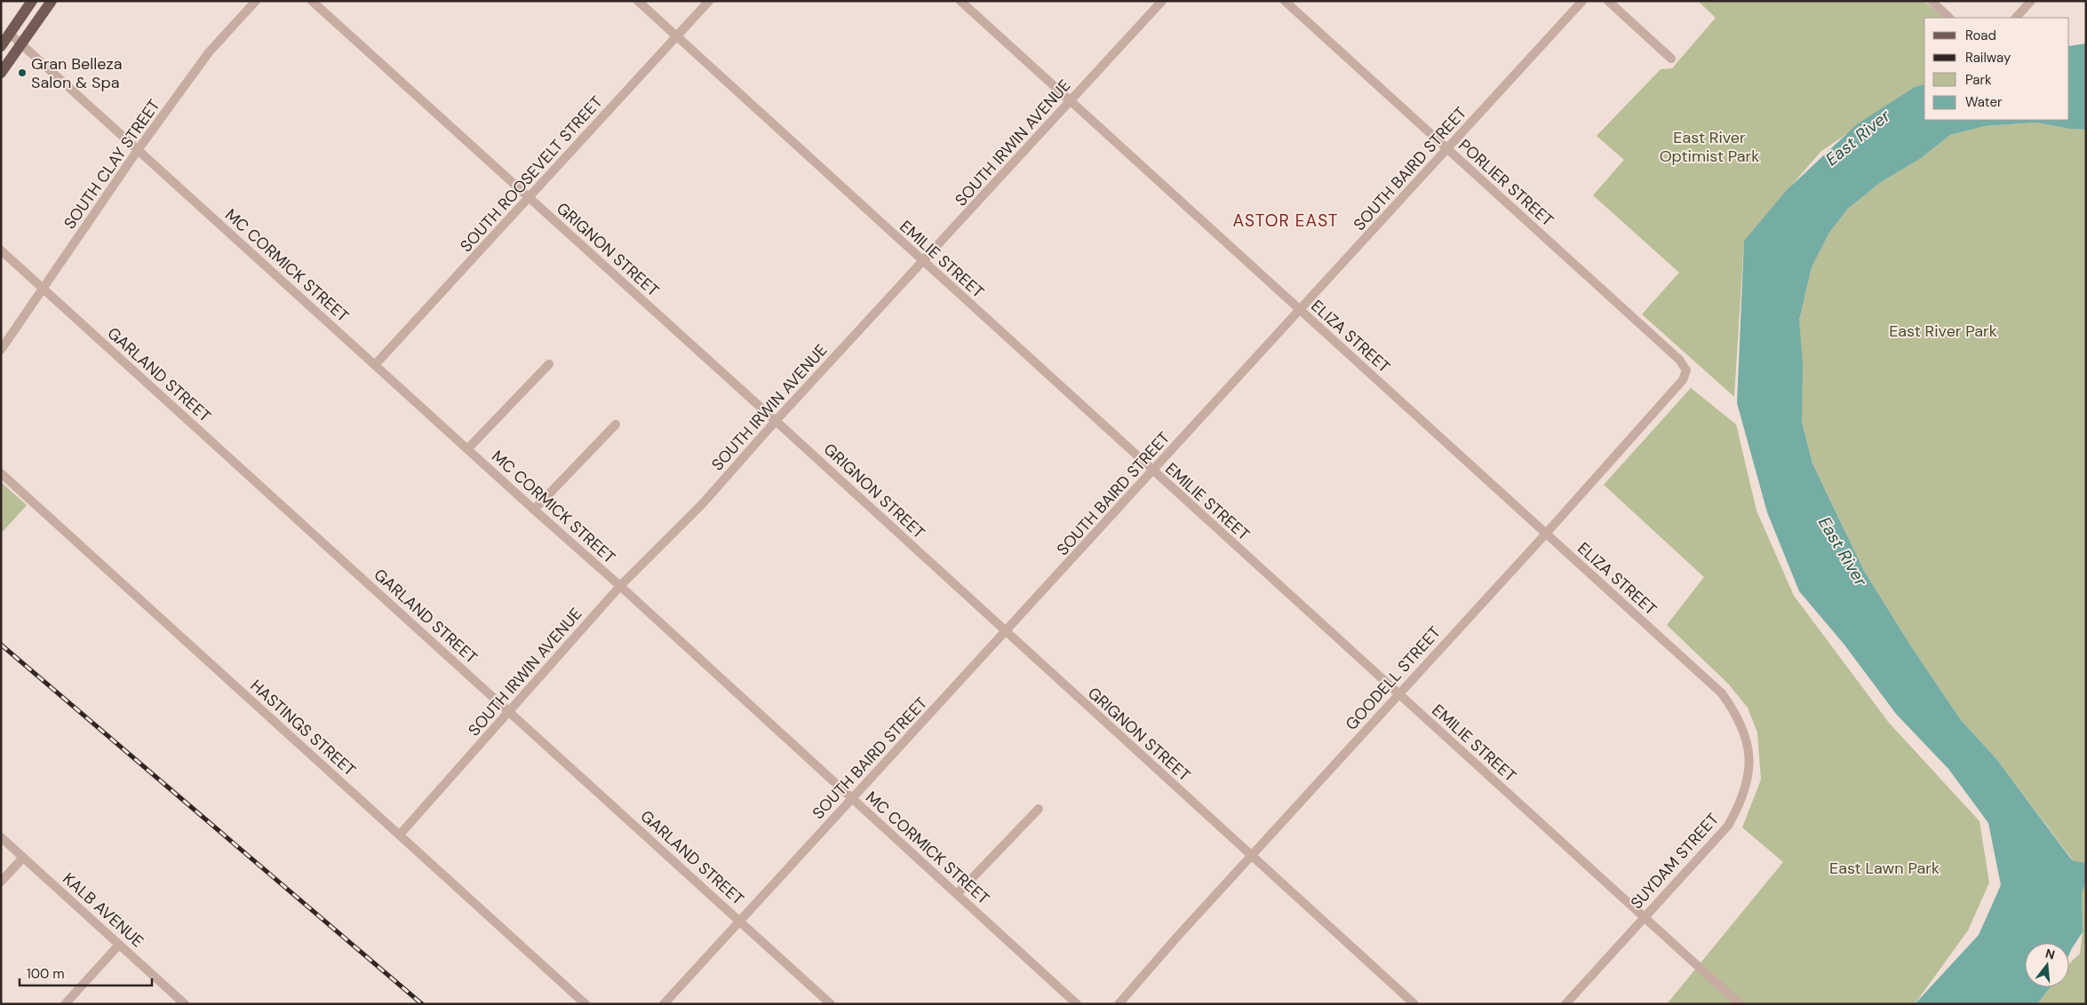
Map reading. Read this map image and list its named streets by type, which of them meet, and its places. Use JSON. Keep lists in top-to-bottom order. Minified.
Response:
{"streets":{"street":["SOUTH IRWIN AVENUE","SOUTH CLAY STREET","SOUTH BAIRD STREET","SOUTH ROOSEVELT STREET","PORLIER STREET","GRIGNON STREET","EMILIE STREET","MC CORMICK STREET","ELIZA STREET","GARLAND STREET","GOODELL STREET","HASTINGS STREET","SUYDAM STREET","KALB AVENUE"]},"crossings":[["SOUTH IRWIN AVENUE","GRIGNON STREET"],["SOUTH IRWIN AVENUE","EMILIE STREET"],["SOUTH IRWIN AVENUE","MC CORMICK STREET"],["SOUTH IRWIN AVENUE","ELIZA STREET"],["SOUTH IRWIN AVENUE","GARLAND STREET"],["SOUTH IRWIN AVENUE","HASTINGS STREET"],["SOUTH CLAY STREET","MC CORMICK STREET"],["SOUTH CLAY STREET","GARLAND STREET"],["SOUTH BAIRD STREET","PORLIER STREET"],["SOUTH BAIRD STREET","GRIGNON STREET"],["SOUTH BAIRD STREET","EMILIE STREET"],["SOUTH BAIRD STREET","MC CORMICK STREET"],["SOUTH BAIRD STREET","ELIZA STREET"],["SOUTH BAIRD STREET","GARLAND STREET"],["SOUTH ROOSEVELT STREET","GRIGNON STREET"],["SOUTH ROOSEVELT STREET","EMILIE STREET"],["SOUTH ROOSEVELT STREET","MC CORMICK STREET"],["PORLIER STREET","GOODELL STREET"],["GRIGNON STREET","GOODELL STREET"],["EMILIE STREET","GOODELL STREET"],["EMILIE STREET","SUYDAM STREET"],["ELIZA STREET","GOODELL STREET"],["ELIZA STREET","SUYDAM STREET"]],"districts":["ASTOR EAST"],"water":["East River"],"parks":["East River Optimist Park","East River Park","East Lawn Park"],"places":["Gran Belleza Salon & Spa"],"legend":["Road","Railway","Park","Water"],"scale_bar":"100 m","north":"top"}
